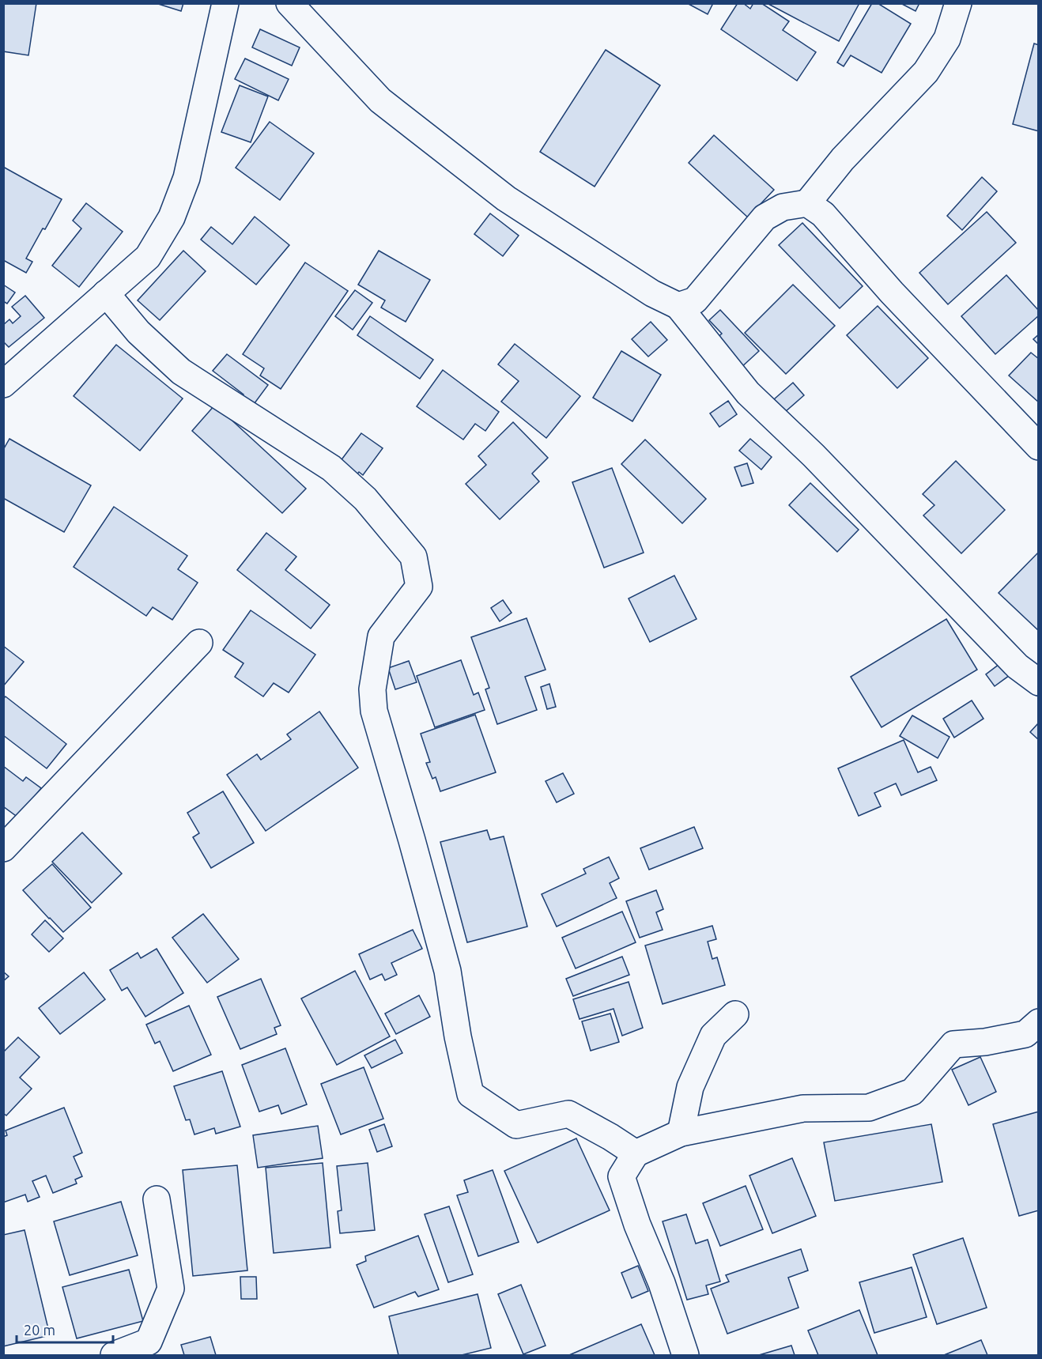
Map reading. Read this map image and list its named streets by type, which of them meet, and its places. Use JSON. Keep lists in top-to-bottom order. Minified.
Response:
{"scale_bar":"20 m"}
